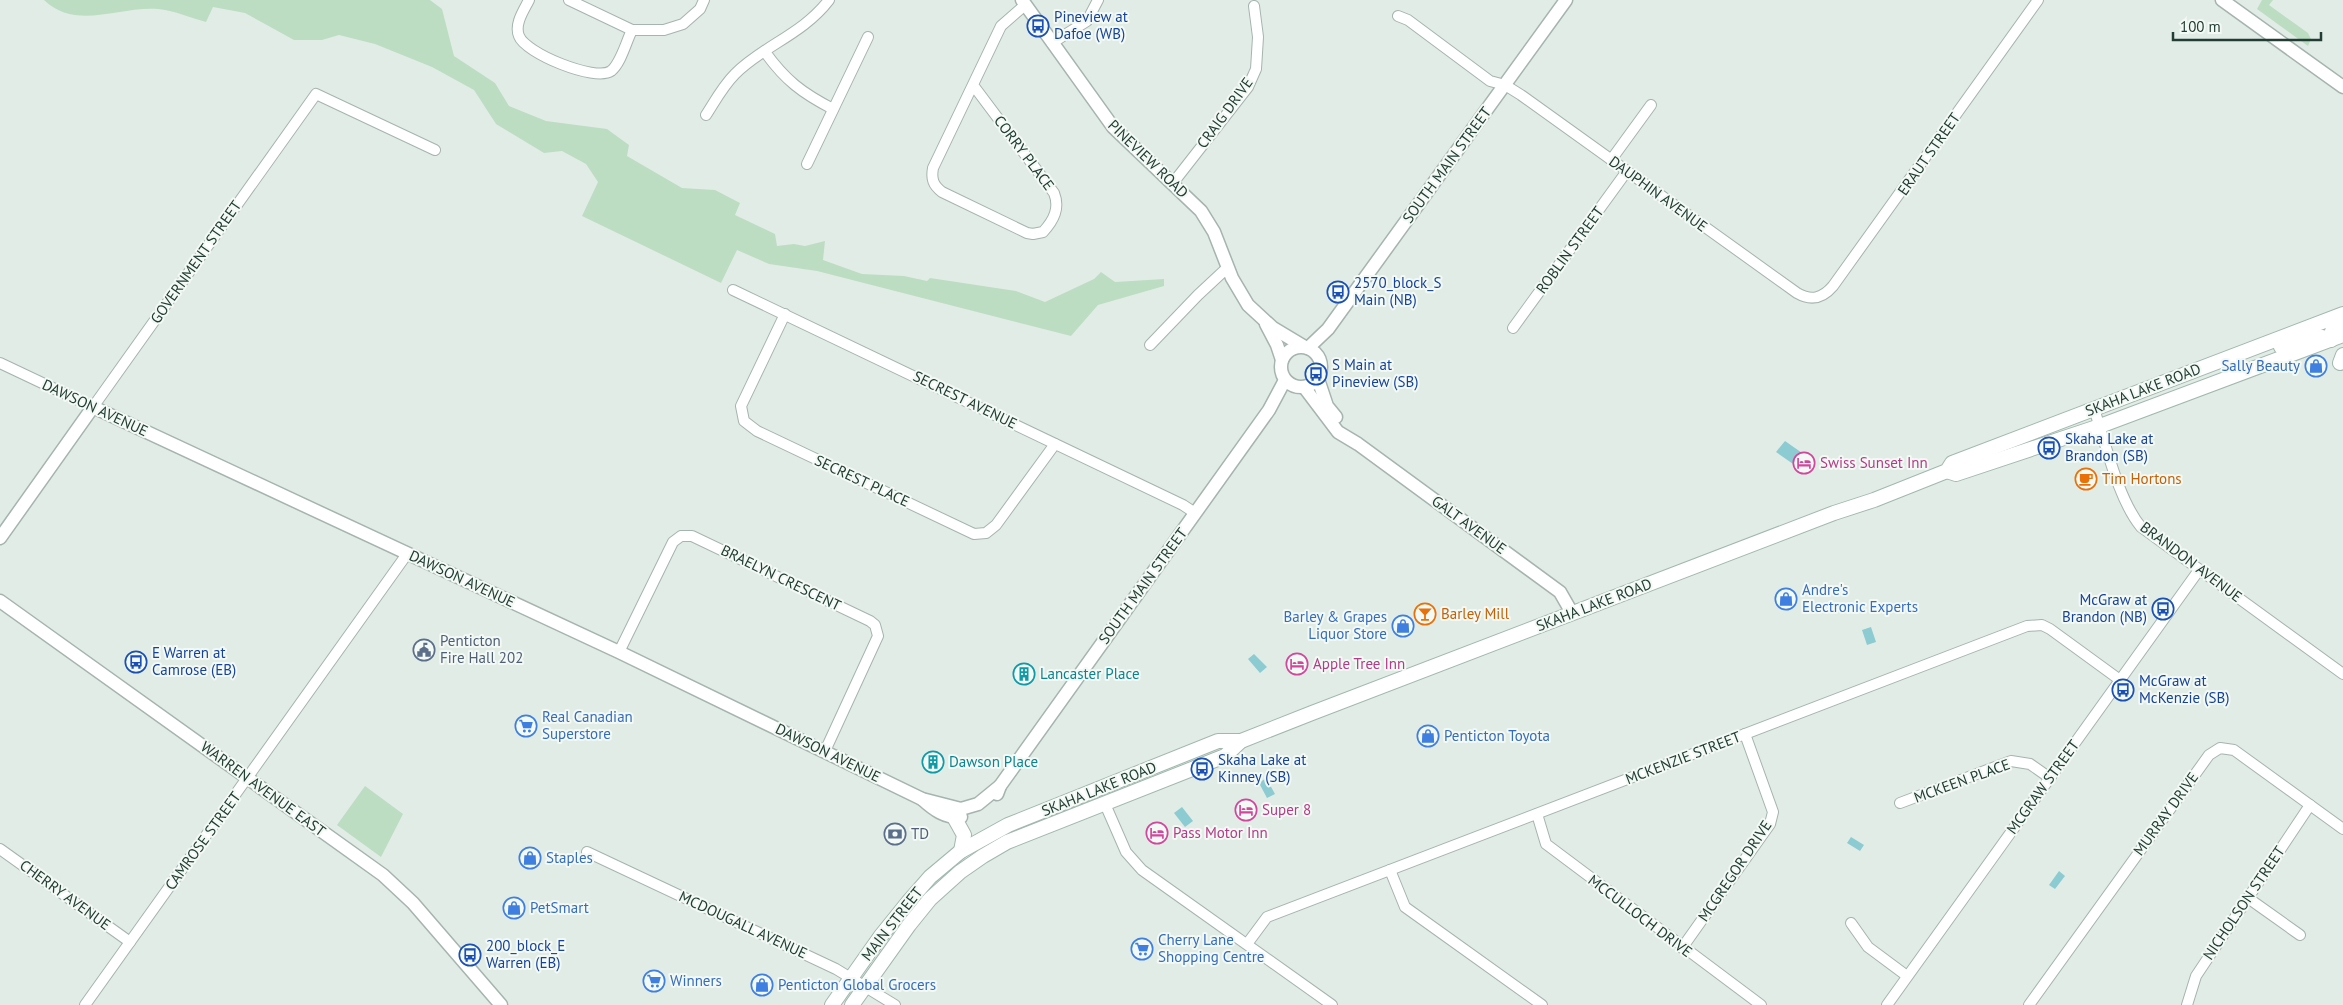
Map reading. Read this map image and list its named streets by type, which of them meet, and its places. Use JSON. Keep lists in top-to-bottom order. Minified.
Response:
{"streets":{"main road":["SKAHA LAKE ROAD","MAIN STREET"],"street":["CRAIG DRIVE","CORRY PLACE","ERAUT STREET","PINEVIEW ROAD","SOUTH MAIN STREET","DAUPHIN AVENUE","ROBLIN STREET","GOVERNMENT STREET","SECREST AVENUE","DAWSON AVENUE","SECREST PLACE","GALT AVENUE","BRANDON AVENUE","BRAELYN CRESCENT","MCKENZIE STREET","MCKEEN PLACE","MCGRAW STREET","WARREN AVENUE EAST","MURRAY DRIVE","CAMROSE STREET","MCGREGOR DRIVE","CHERRY AVENUE","NICHOLSON STREET","MCCULLOCH DRIVE","MCDOUGALL AVENUE"]},"crossings":[["CRAIG DRIVE","PINEVIEW ROAD"],["CORRY PLACE","PINEVIEW ROAD"],["ERAUT STREET","DAUPHIN AVENUE"],["PINEVIEW ROAD","SOUTH MAIN STREET"],["PINEVIEW ROAD","GALT AVENUE"],["SOUTH MAIN STREET","DAUPHIN AVENUE"],["SOUTH MAIN STREET","SECREST AVENUE"],["SOUTH MAIN STREET","DAWSON AVENUE"],["SOUTH MAIN STREET","GALT AVENUE"],["DAUPHIN AVENUE","ROBLIN STREET"],["GOVERNMENT STREET","DAWSON AVENUE"],["SKAHA LAKE ROAD","GALT AVENUE"],["SKAHA LAKE ROAD","BRANDON AVENUE"],["SKAHA LAKE ROAD","MAIN STREET"],["SECREST AVENUE","SECREST PLACE"],["DAWSON AVENUE","BRAELYN CRESCENT"],["DAWSON AVENUE","CAMROSE STREET"],["BRANDON AVENUE","MCGRAW STREET"],["MCKENZIE STREET","MCGRAW STREET"],["MCKENZIE STREET","MCGREGOR DRIVE"],["MCKENZIE STREET","MCCULLOCH DRIVE"],["MCKEEN PLACE","MCGRAW STREET"],["WARREN AVENUE EAST","CAMROSE STREET"],["MURRAY DRIVE","NICHOLSON STREET"],["CAMROSE STREET","CHERRY AVENUE"],["MCGREGOR DRIVE","MCCULLOCH DRIVE"],["MAIN STREET","MCDOUGALL AVENUE"]],"places":{"bus stop":["Pineview at Dafoe (WB)","2570_block_S Main (NB)","S Main at Pineview (SB)","Skaha Lake at Brandon (SB)","McGraw at Brandon (NB)","E Warren at Camrose (EB)","McGraw at McKenzie (SB)","Skaha Lake at Kinney (SB)","200_block_E Warren (EB)"],"shop":["Sally Beauty","Andre's Electronic Experts","Barley & Grapes Liquor Store","Penticton Toyota","Staples","PetSmart","Penticton Global Grocers"],"hotel":["Swiss Sunset Inn","Apple Tree Inn","Super 8","Pass Motor Inn"],"cafe":["Tim Hortons"],"bar":["Barley Mill"],"public building":["Penticton Fire Hall 202"],"building":["Lancaster Place","Dawson Place"],"supermarket":["Real Canadian Superstore","Cherry Lane Shopping Centre","Winners"],"bank":["TD"]},"scale_bar":"100 m"}
